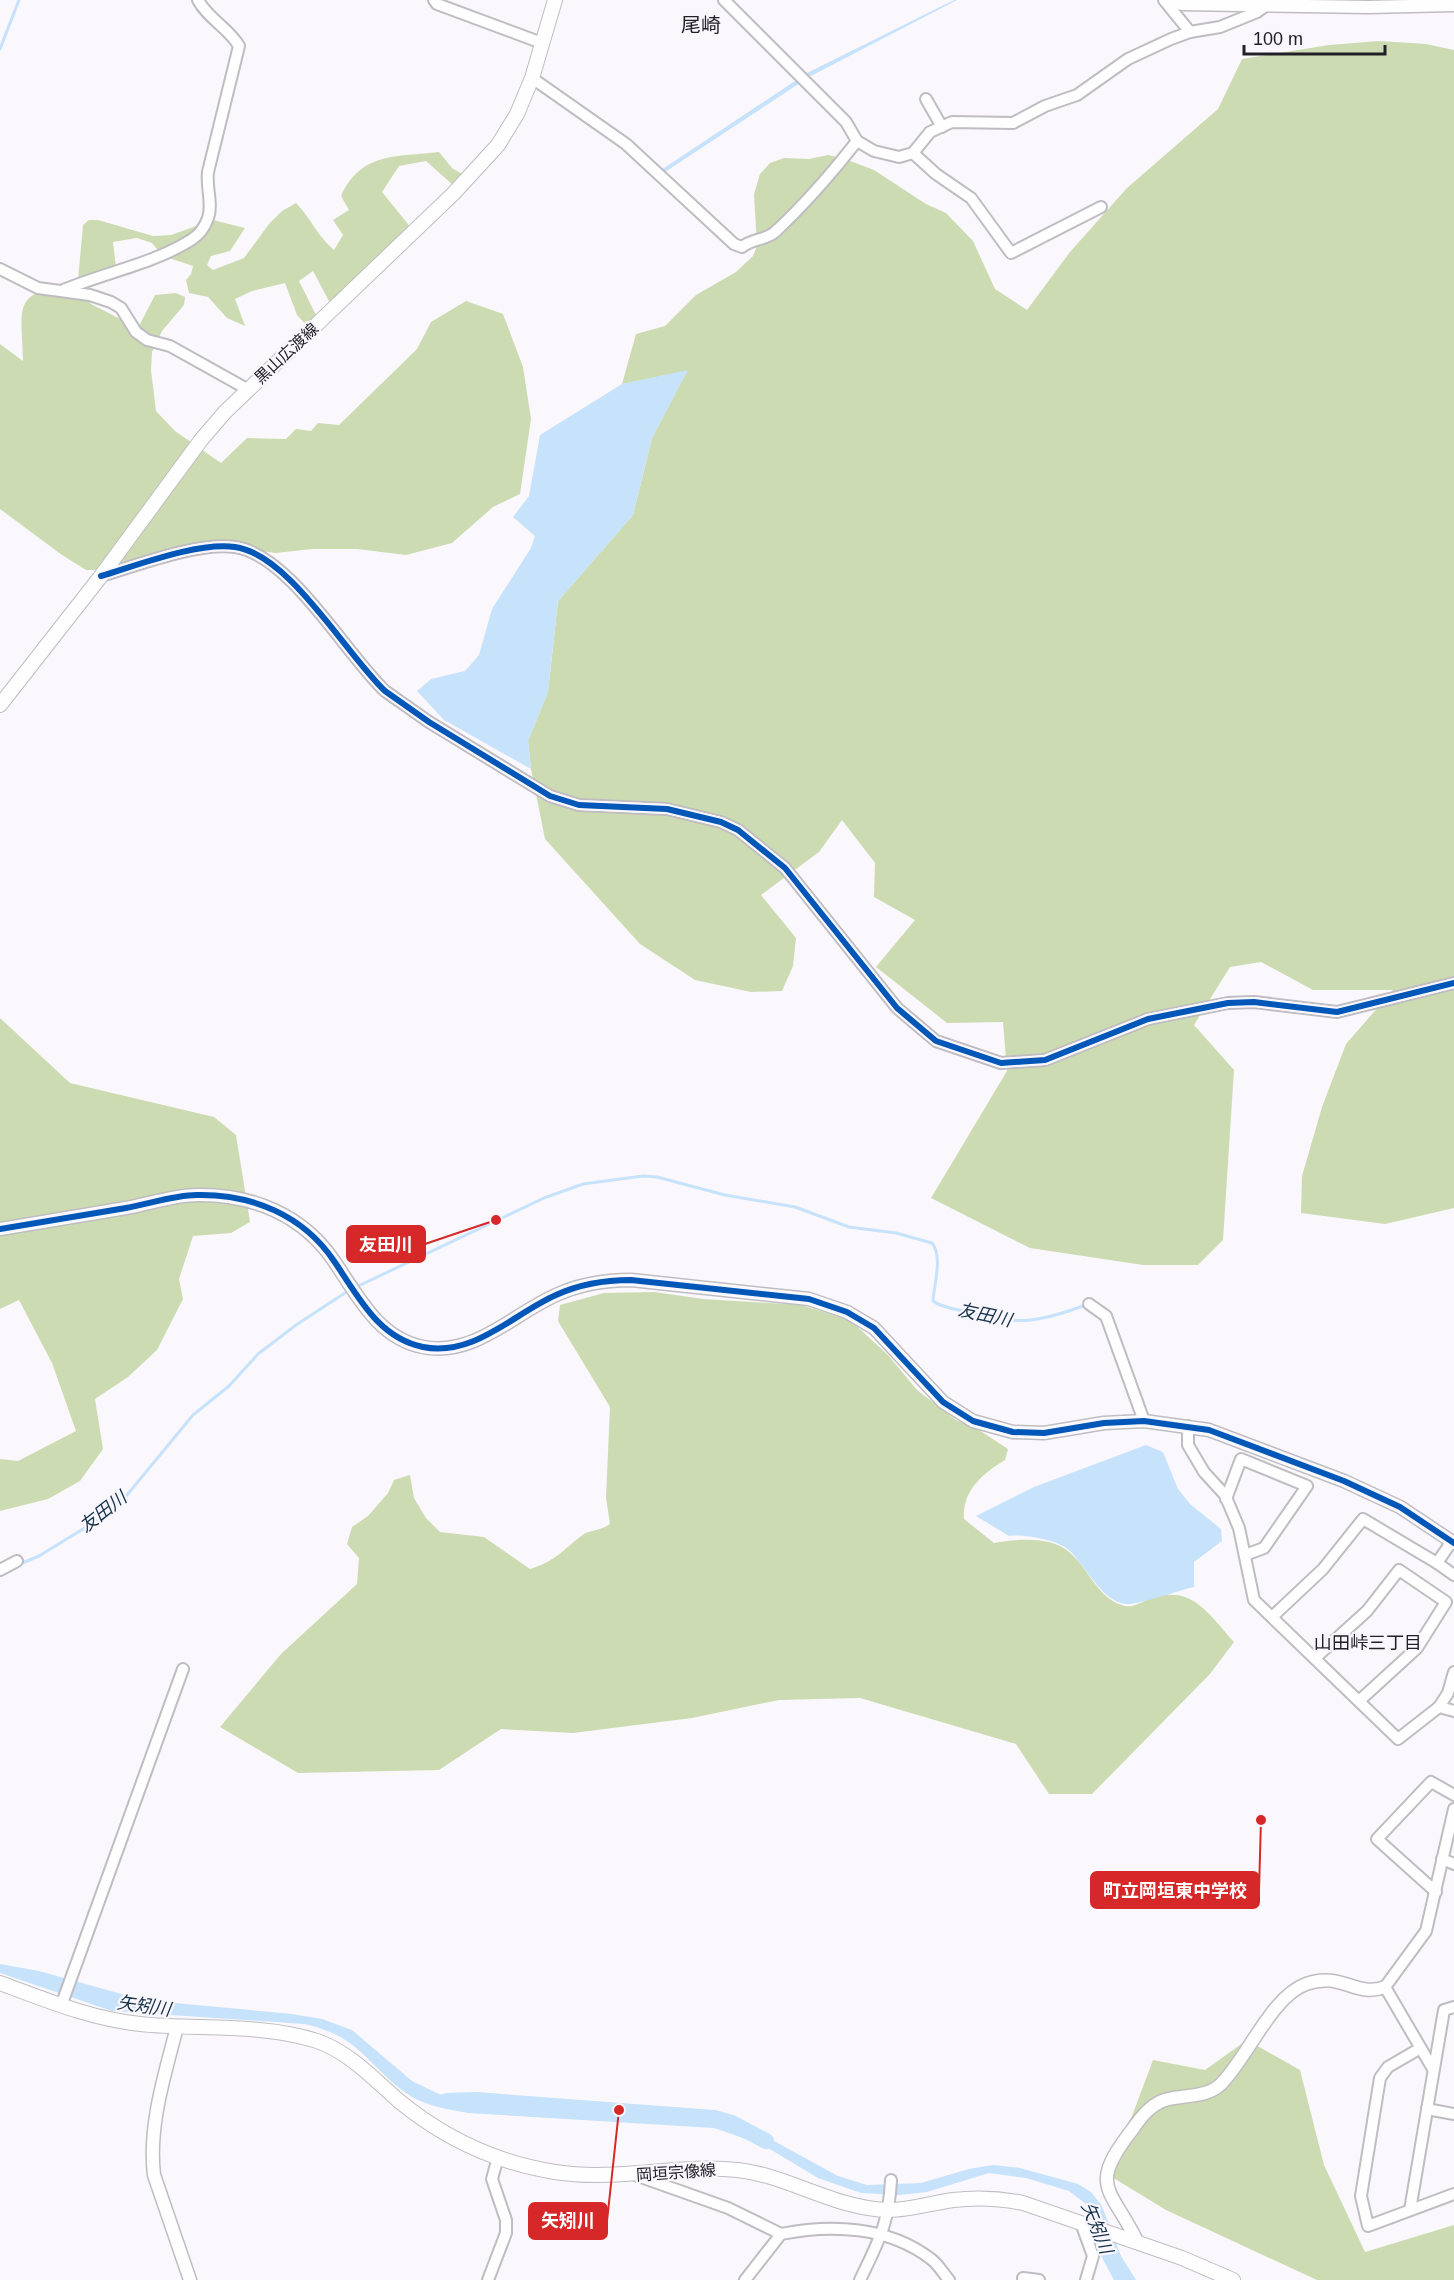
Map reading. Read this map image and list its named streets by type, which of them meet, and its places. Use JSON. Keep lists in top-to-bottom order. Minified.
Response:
{"streets":{"main road":["黒山広渡線","岡垣宗像線"]},"districts":["尾崎","山田峠三丁目"],"water":["友田川","矢矧川"],"places":["友田川","町立岡垣東中学校","矢矧川"],"scale_bar":"100 m"}
